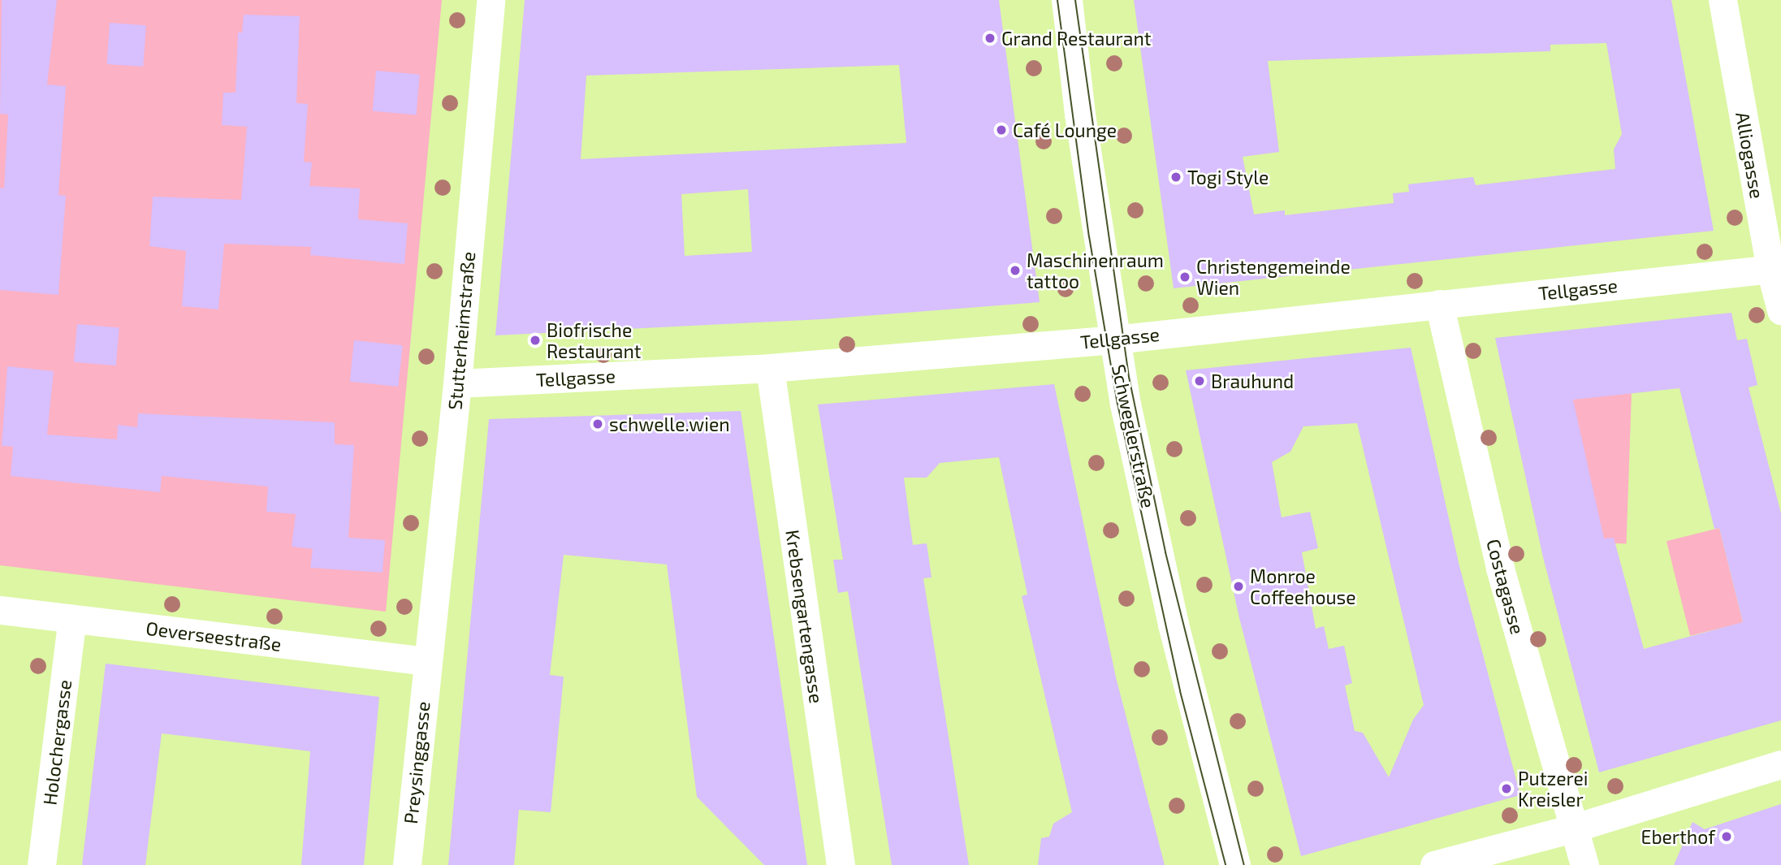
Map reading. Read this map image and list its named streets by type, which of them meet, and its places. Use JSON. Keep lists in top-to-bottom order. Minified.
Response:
{"streets":{"street":["Alliogasse","Tellgasse","Stutterheimstraße","Schweglerstraße","Costagasse","Krebsengartengasse","Oeverseestraße","Holochergasse","Preysinggasse"]},"crossings":[["Alliogasse","Tellgasse"],["Tellgasse","Stutterheimstraße"],["Tellgasse","Schweglerstraße"],["Tellgasse","Costagasse"],["Tellgasse","Krebsengartengasse"],["Stutterheimstraße","Oeverseestraße"],["Stutterheimstraße","Preysinggasse"],["Oeverseestraße","Holochergasse"],["Oeverseestraße","Preysinggasse"]],"places":["Grand Restaurant","Café Lounge","Togi Style","Maschinenraum tattoo","Christengemeinde Wien","Biofrische Restaurant","Brauhund","schwelle.wien","Monroe Coffeehouse","Putzerei Kreisler","Eberthof"]}
